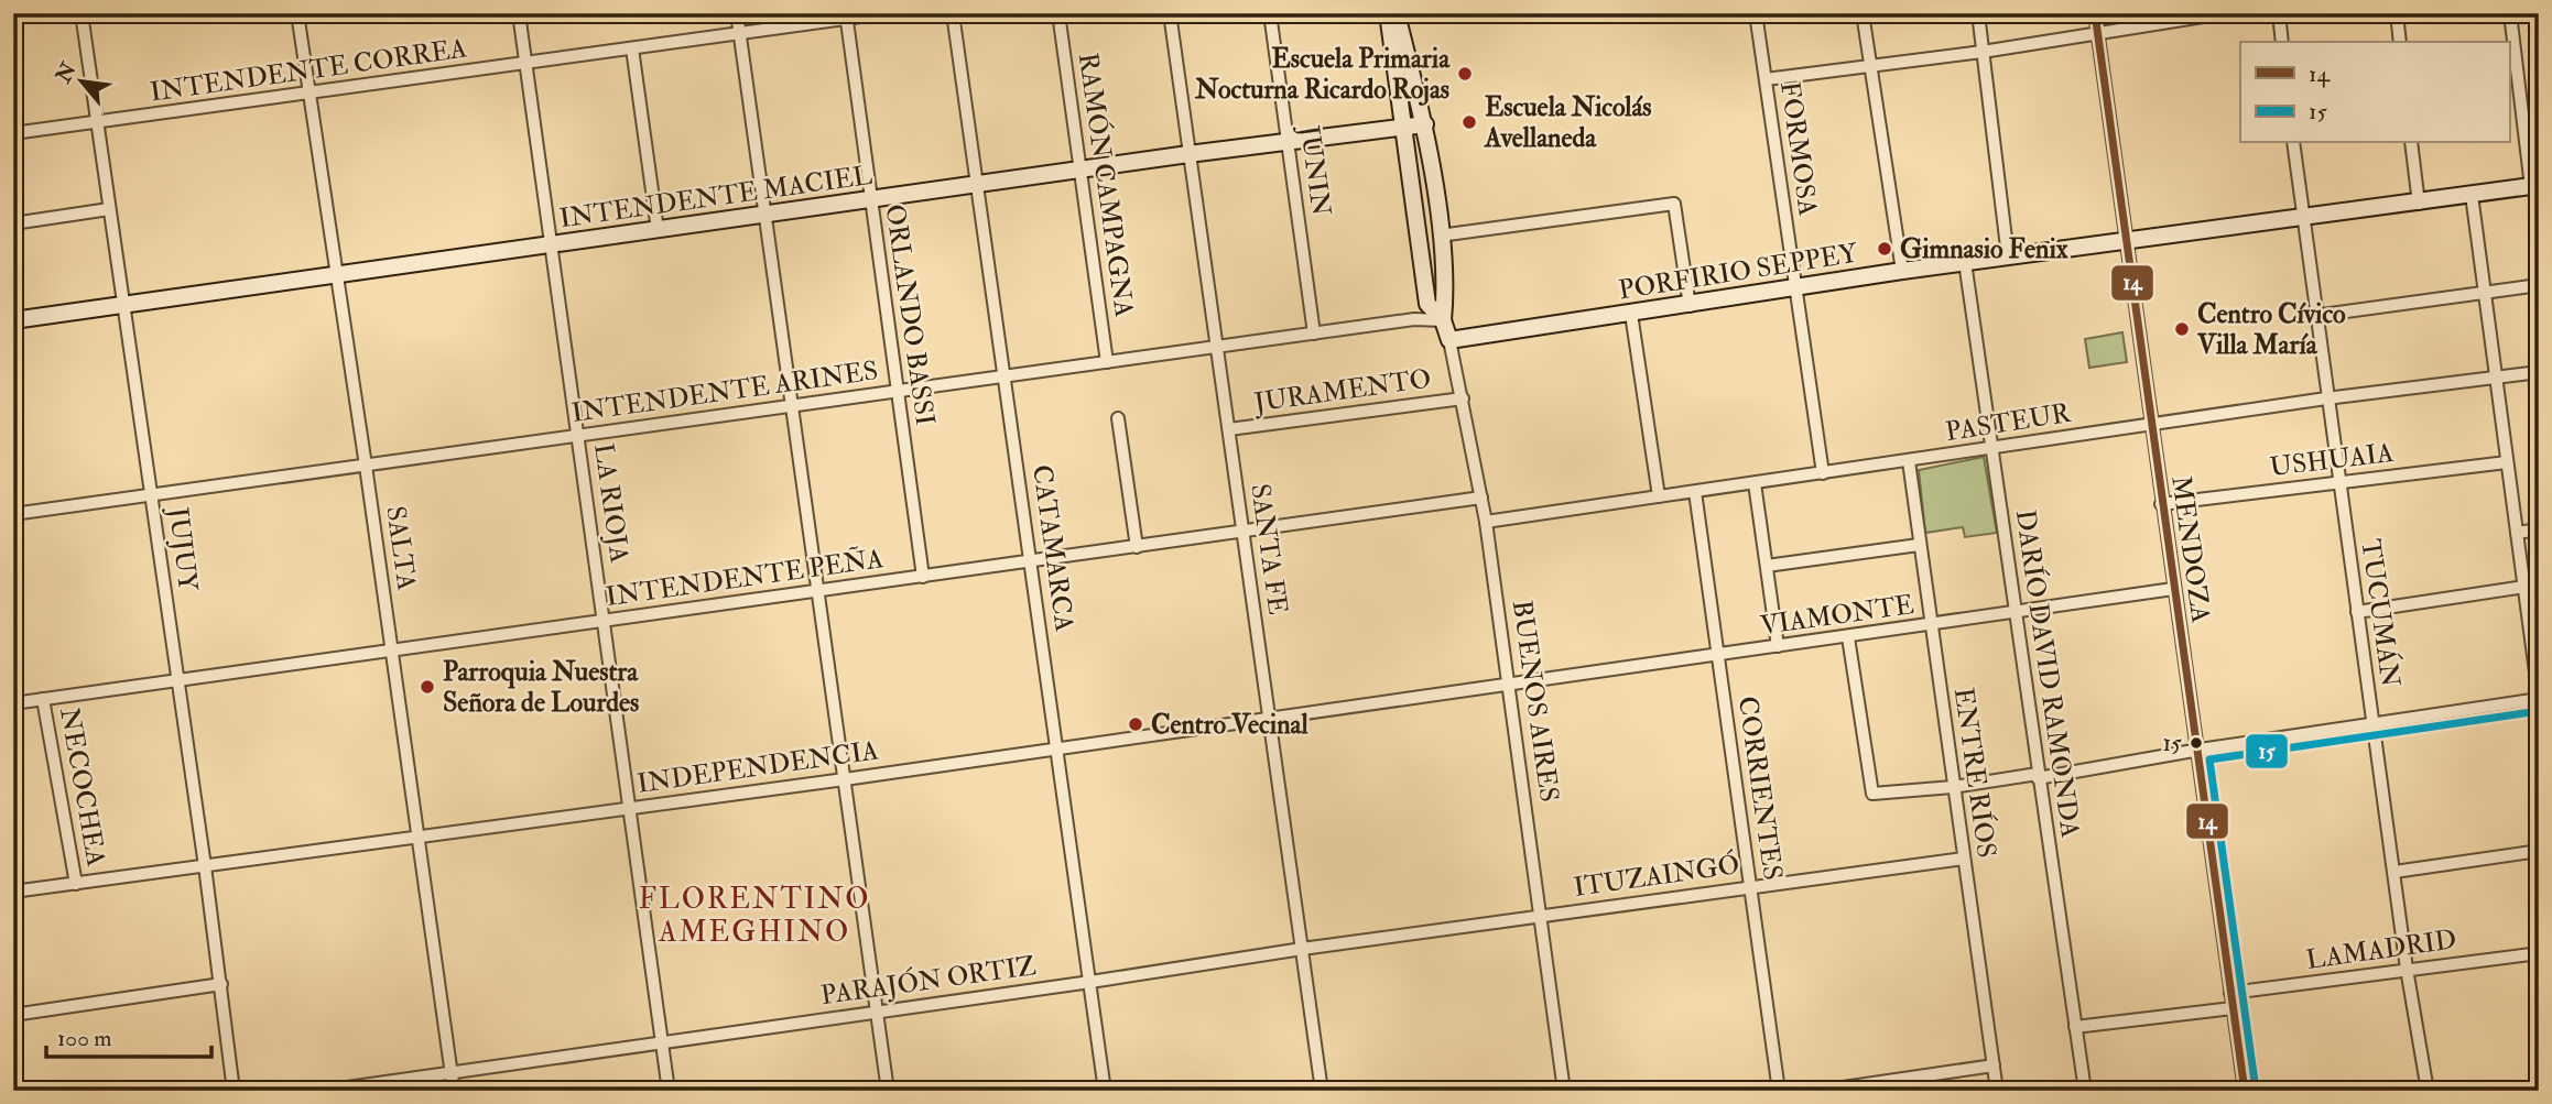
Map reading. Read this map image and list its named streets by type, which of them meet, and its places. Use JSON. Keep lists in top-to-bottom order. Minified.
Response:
{"streets":{"main road":["INTENDENTE MACIEL","PORFIRIO SEPPEY","BUENOS AIRES"],"street":["INTENDENTE CORREA","FORMOSA","JUNIN","RAMÓN CAMPAGNA","ORLANDO BASSI","JURAMENTO","INTENDENTE ARINES","PASTEUR","USHUAIA","LA RIOJA","SALTA","CATAMARCA","JUJUY","SANTA FE","MENDOZA","INTENDENTE PEÑA","TUCUMÁN","VIAMONTE","DARÍO DAVID RAMONDA","INDEPENDENCIA","ENTRE RÍOS","NECOCHEA","CORRIENTES","ITUZAINGÓ","LAMADRID","PARAJÓN ORTIZ"]},"crossings":[["INTENDENTE CORREA","ORLANDO BASSI"],["INTENDENTE CORREA","LA RIOJA"],["INTENDENTE CORREA","SALTA"],["INTENDENTE CORREA","JUJUY"],["FORMOSA","PORFIRIO SEPPEY"],["FORMOSA","PASTEUR"],["JUNIN","INTENDENTE MACIEL"],["JUNIN","INTENDENTE ARINES"],["RAMÓN CAMPAGNA","INTENDENTE MACIEL"],["RAMÓN CAMPAGNA","INTENDENTE ARINES"],["INTENDENTE MACIEL","ORLANDO BASSI"],["INTENDENTE MACIEL","LA RIOJA"],["INTENDENTE MACIEL","SALTA"],["INTENDENTE MACIEL","CATAMARCA"],["INTENDENTE MACIEL","JUJUY"],["INTENDENTE MACIEL","SANTA FE"],["INTENDENTE MACIEL","BUENOS AIRES"],["PORFIRIO SEPPEY","MENDOZA"],["PORFIRIO SEPPEY","TUCUMÁN"],["PORFIRIO SEPPEY","DARÍO DAVID RAMONDA"],["PORFIRIO SEPPEY","BUENOS AIRES"],["ORLANDO BASSI","INTENDENTE ARINES"],["ORLANDO BASSI","INTENDENTE PEÑA"],["JURAMENTO","SANTA FE"],["JURAMENTO","BUENOS AIRES"],["INTENDENTE ARINES","LA RIOJA"],["INTENDENTE ARINES","SALTA"],["INTENDENTE ARINES","CATAMARCA"],["INTENDENTE ARINES","JUJUY"],["INTENDENTE ARINES","SANTA FE"],["INTENDENTE ARINES","BUENOS AIRES"],["PASTEUR","MENDOZA"],["PASTEUR","TUCUMÁN"],["PASTEUR","DARÍO DAVID RAMONDA"],["PASTEUR","BUENOS AIRES"],["PASTEUR","ENTRE RÍOS"],["PASTEUR","CORRIENTES"],["USHUAIA","MENDOZA"],["USHUAIA","TUCUMÁN"],["LA RIOJA","INTENDENTE PEÑA"],["LA RIOJA","INDEPENDENCIA"],["LA RIOJA","PARAJÓN ORTIZ"],["SALTA","INTENDENTE PEÑA"],["SALTA","INDEPENDENCIA"],["SALTA","PARAJÓN ORTIZ"],["CATAMARCA","INTENDENTE PEÑA"],["CATAMARCA","INDEPENDENCIA"],["CATAMARCA","PARAJÓN ORTIZ"],["JUJUY","INTENDENTE PEÑA"],["JUJUY","INDEPENDENCIA"],["SANTA FE","INTENDENTE PEÑA"],["SANTA FE","INDEPENDENCIA"],["SANTA FE","PARAJÓN ORTIZ"],["MENDOZA","VIAMONTE"],["MENDOZA","LAMADRID"],["INTENDENTE PEÑA","BUENOS AIRES"],["INTENDENTE PEÑA","NECOCHEA"],["TUCUMÁN","LAMADRID"],["VIAMONTE","DARÍO DAVID RAMONDA"],["VIAMONTE","BUENOS AIRES"],["VIAMONTE","INDEPENDENCIA"],["VIAMONTE","ENTRE RÍOS"],["VIAMONTE","CORRIENTES"],["BUENOS AIRES","INDEPENDENCIA"],["BUENOS AIRES","ITUZAINGÓ"],["BUENOS AIRES","PARAJÓN ORTIZ"],["INDEPENDENCIA","NECOCHEA"],["ENTRE RÍOS","ITUZAINGÓ"],["CORRIENTES","ITUZAINGÓ"],["ITUZAINGÓ","PARAJÓN ORTIZ"]],"districts":["FLORENTINO AMEGHINO"],"places":["Escuela Primaria Nocturna Ricardo Rojas","Escuela Nicolás Avellaneda","Gimnasio Fenix","Centro Cívico Villa María","Parroquia Nuestra Señora de Lourdes","Centro Vecinal","15"],"lines":["transit line 14","transit line 15"],"legend":["14","15"],"scale_bar":"100 m","north":"top left"}
